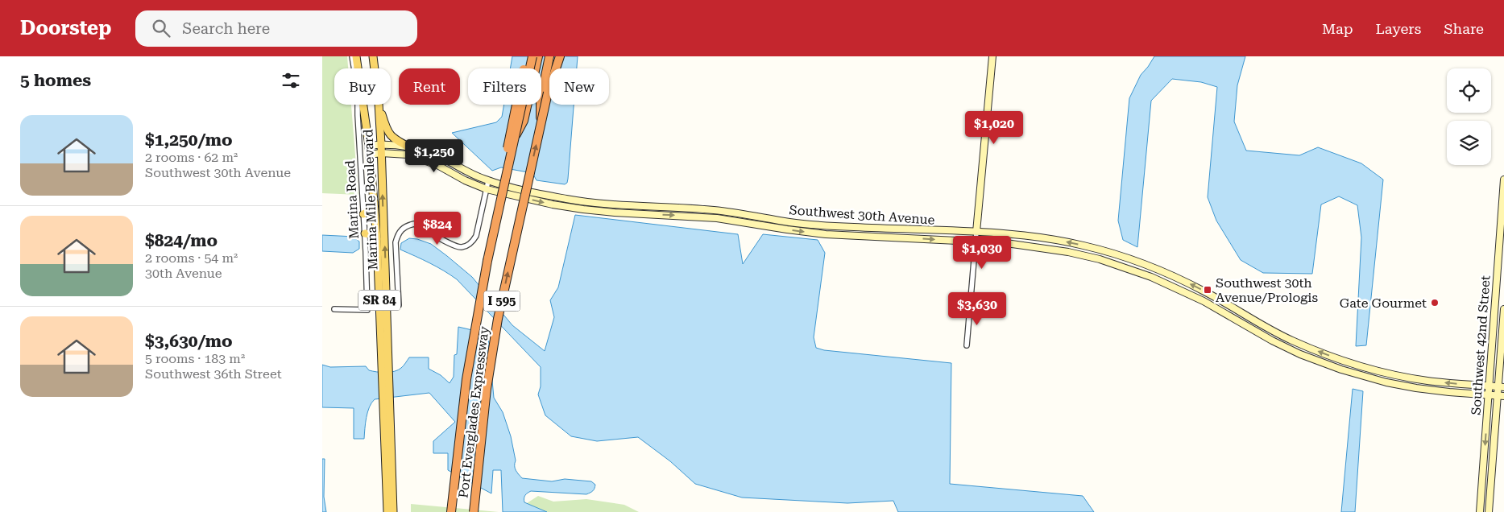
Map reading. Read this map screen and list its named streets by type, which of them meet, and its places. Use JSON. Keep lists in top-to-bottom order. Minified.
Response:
{"streets":{"highway":["I 595","Port Everglades Expressway"],"main road":["Marina Mile Boulevard","Southwest 30th Avenue","SR 84","Southwest 42nd Street"],"street":["Marina Road"]},"crossings":[["Marina Mile Boulevard","Southwest 30th Avenue"],["Marina Mile Boulevard","SR 84"],["Southwest 30th Avenue","SR 84"],["Southwest 30th Avenue","Southwest 42nd Street"]],"places":{"transit":["Southwest 30th Avenue/Prologis"],"other":["Gate Gourmet"]},"page":{"header":"Doorstep","search":"Search here","nav":["Map","Layers","Share"],"heading":"5 homes","chip":["Buy","Rent","Filters","New"],"list":[{"name":"$1,250/mo","note":"2 rooms · 62 m² · Southwest 30th Avenue"},{"name":"$824/mo","note":"2 rooms · 54 m² · 30th Avenue"},{"name":"$3,630/mo","note":"5 rooms · 183 m² · Southwest 36th Street"}],"price":["$1,020","$1,250","$824","$1,030","$3,630"]}}
